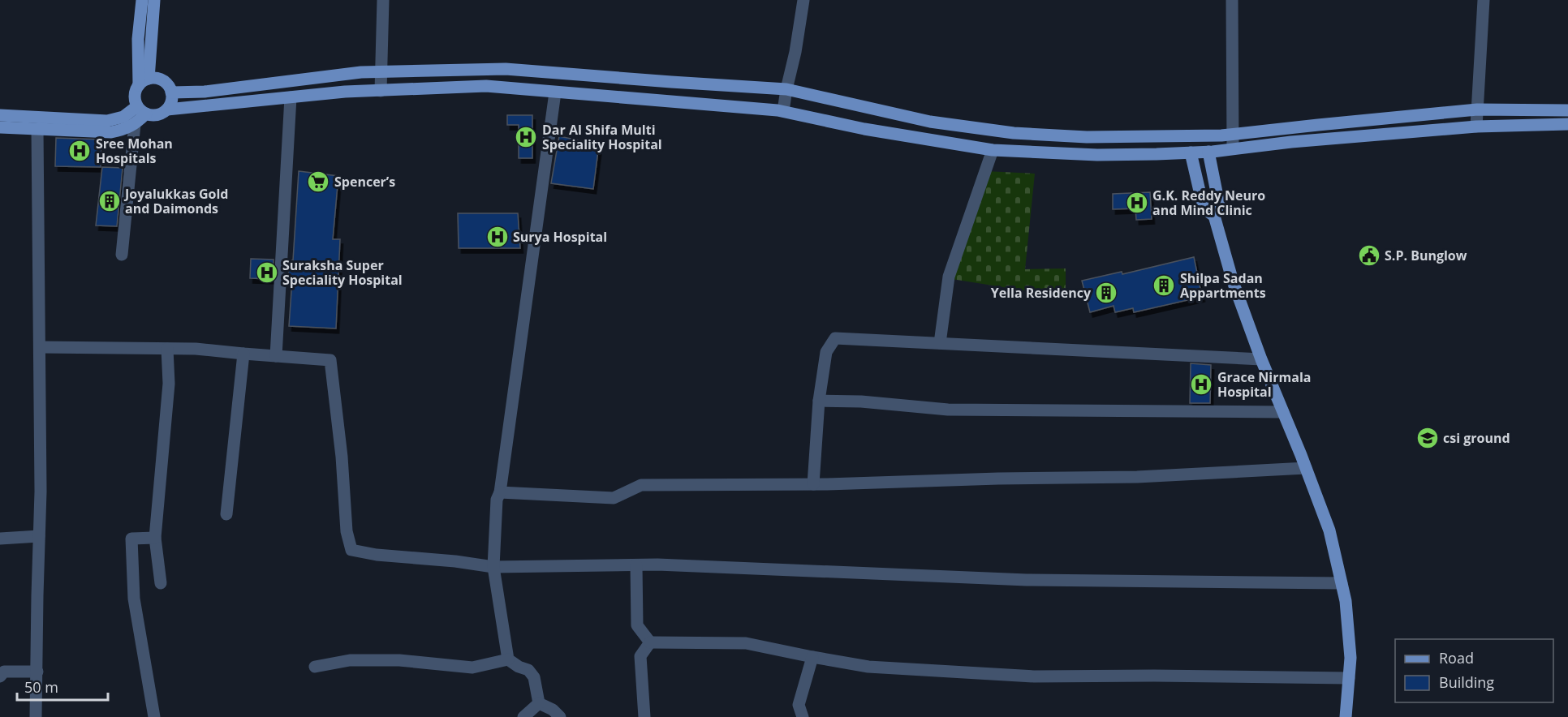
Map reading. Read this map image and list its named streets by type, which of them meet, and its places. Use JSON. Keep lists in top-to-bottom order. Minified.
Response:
{"places":{"hospital":["Dar Al Shifa Multi Speciality Hospital","Sree Mohan Hospitals","G.K. Reddy Neuro and Mind Clinic","Surya Hospital","Suraksha Super Speciality Hospital","Grace Nirmala Hospital"],"supermarket":["Spencer’s"],"building":["Joyalukkas Gold and Daimonds","Shilpa Sadan Appartments","Yella Residency"],"public building":["S.P. Bunglow"],"school or university":["csi ground"]},"legend":["Road","Building"],"scale_bar":"50 m"}
